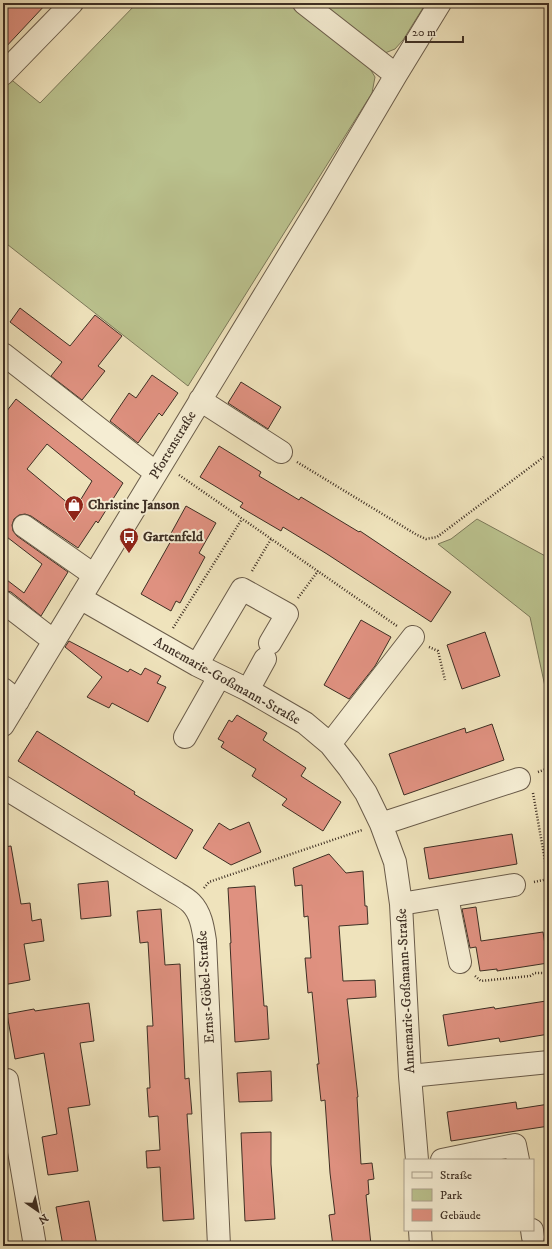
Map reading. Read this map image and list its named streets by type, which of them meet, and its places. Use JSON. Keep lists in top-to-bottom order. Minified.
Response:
{"streets":{"street":["Pfortenstraße","Annemarie-Goßmann-Straße","Ernst-Göbel-Straße"]},"crossings":[["Pfortenstraße","Annemarie-Goßmann-Straße"]],"places":{"shop":["Christine Janson"],"bus stop":["Gartenfeld"]},"legend":["Straße","Park","Gebäude"],"scale_bar":"20 m","north":"bottom right"}
